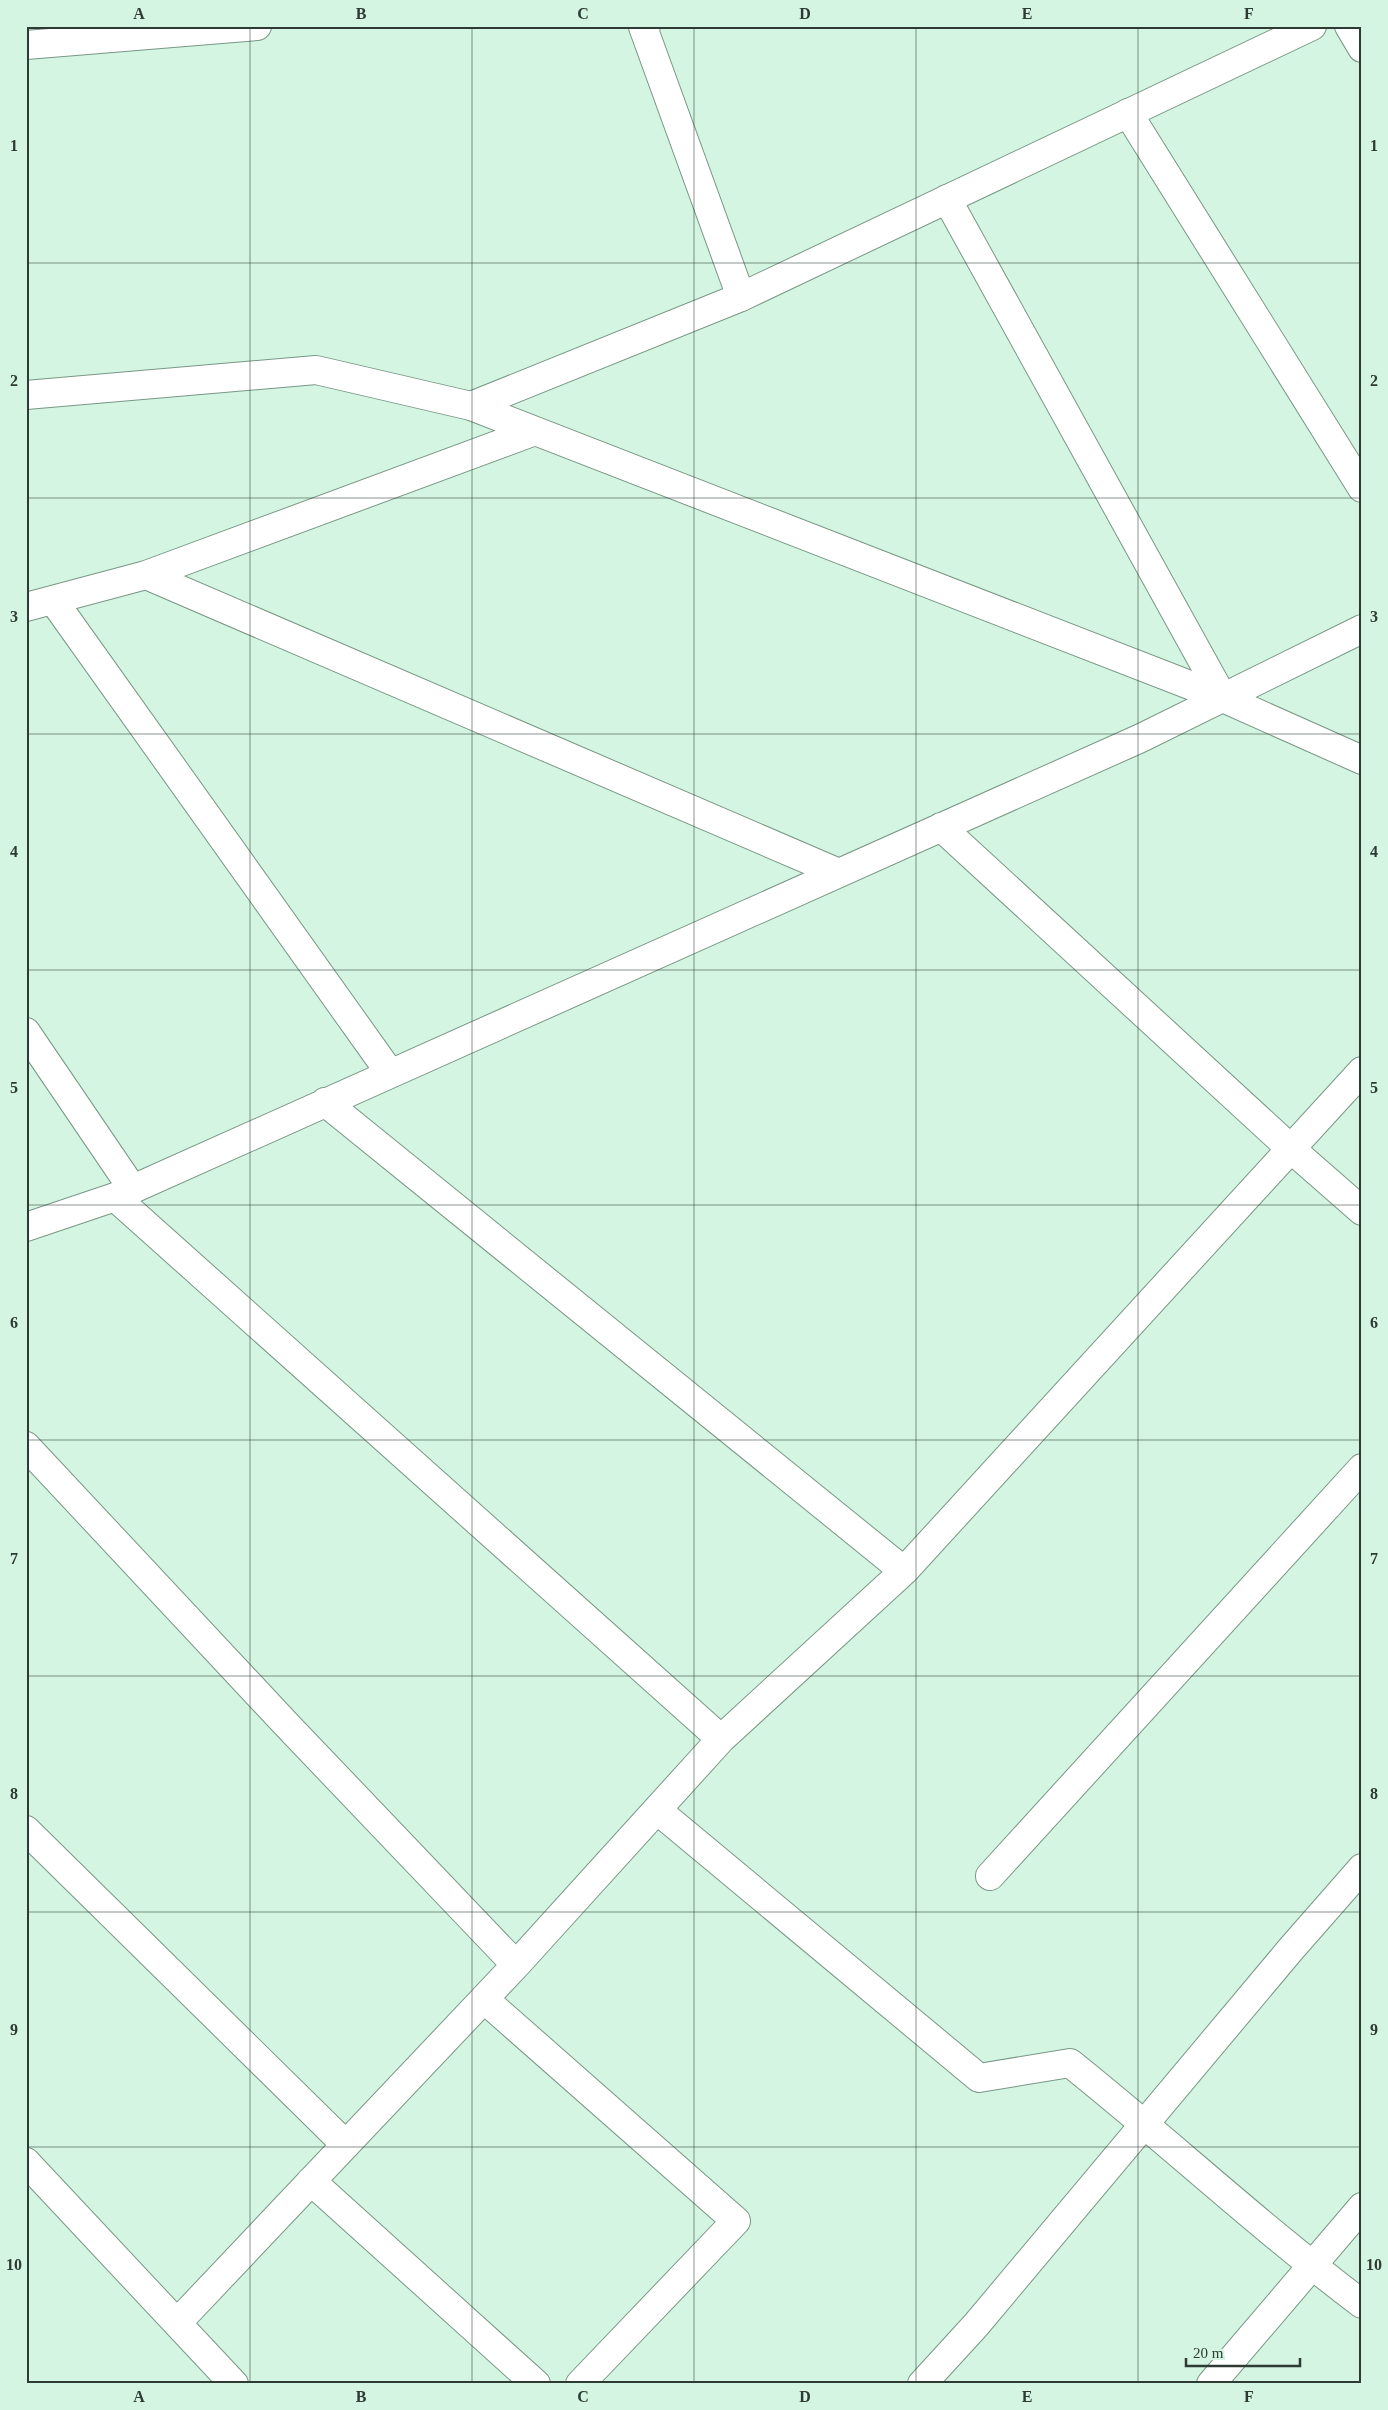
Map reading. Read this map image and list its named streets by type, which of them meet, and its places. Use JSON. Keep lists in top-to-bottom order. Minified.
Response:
{"scale_bar":"20 m","grid":{"columns":["A","B","C","D","E","F"],"rows":["1","2","3","4","5","6","7","8","9","10"]}}
